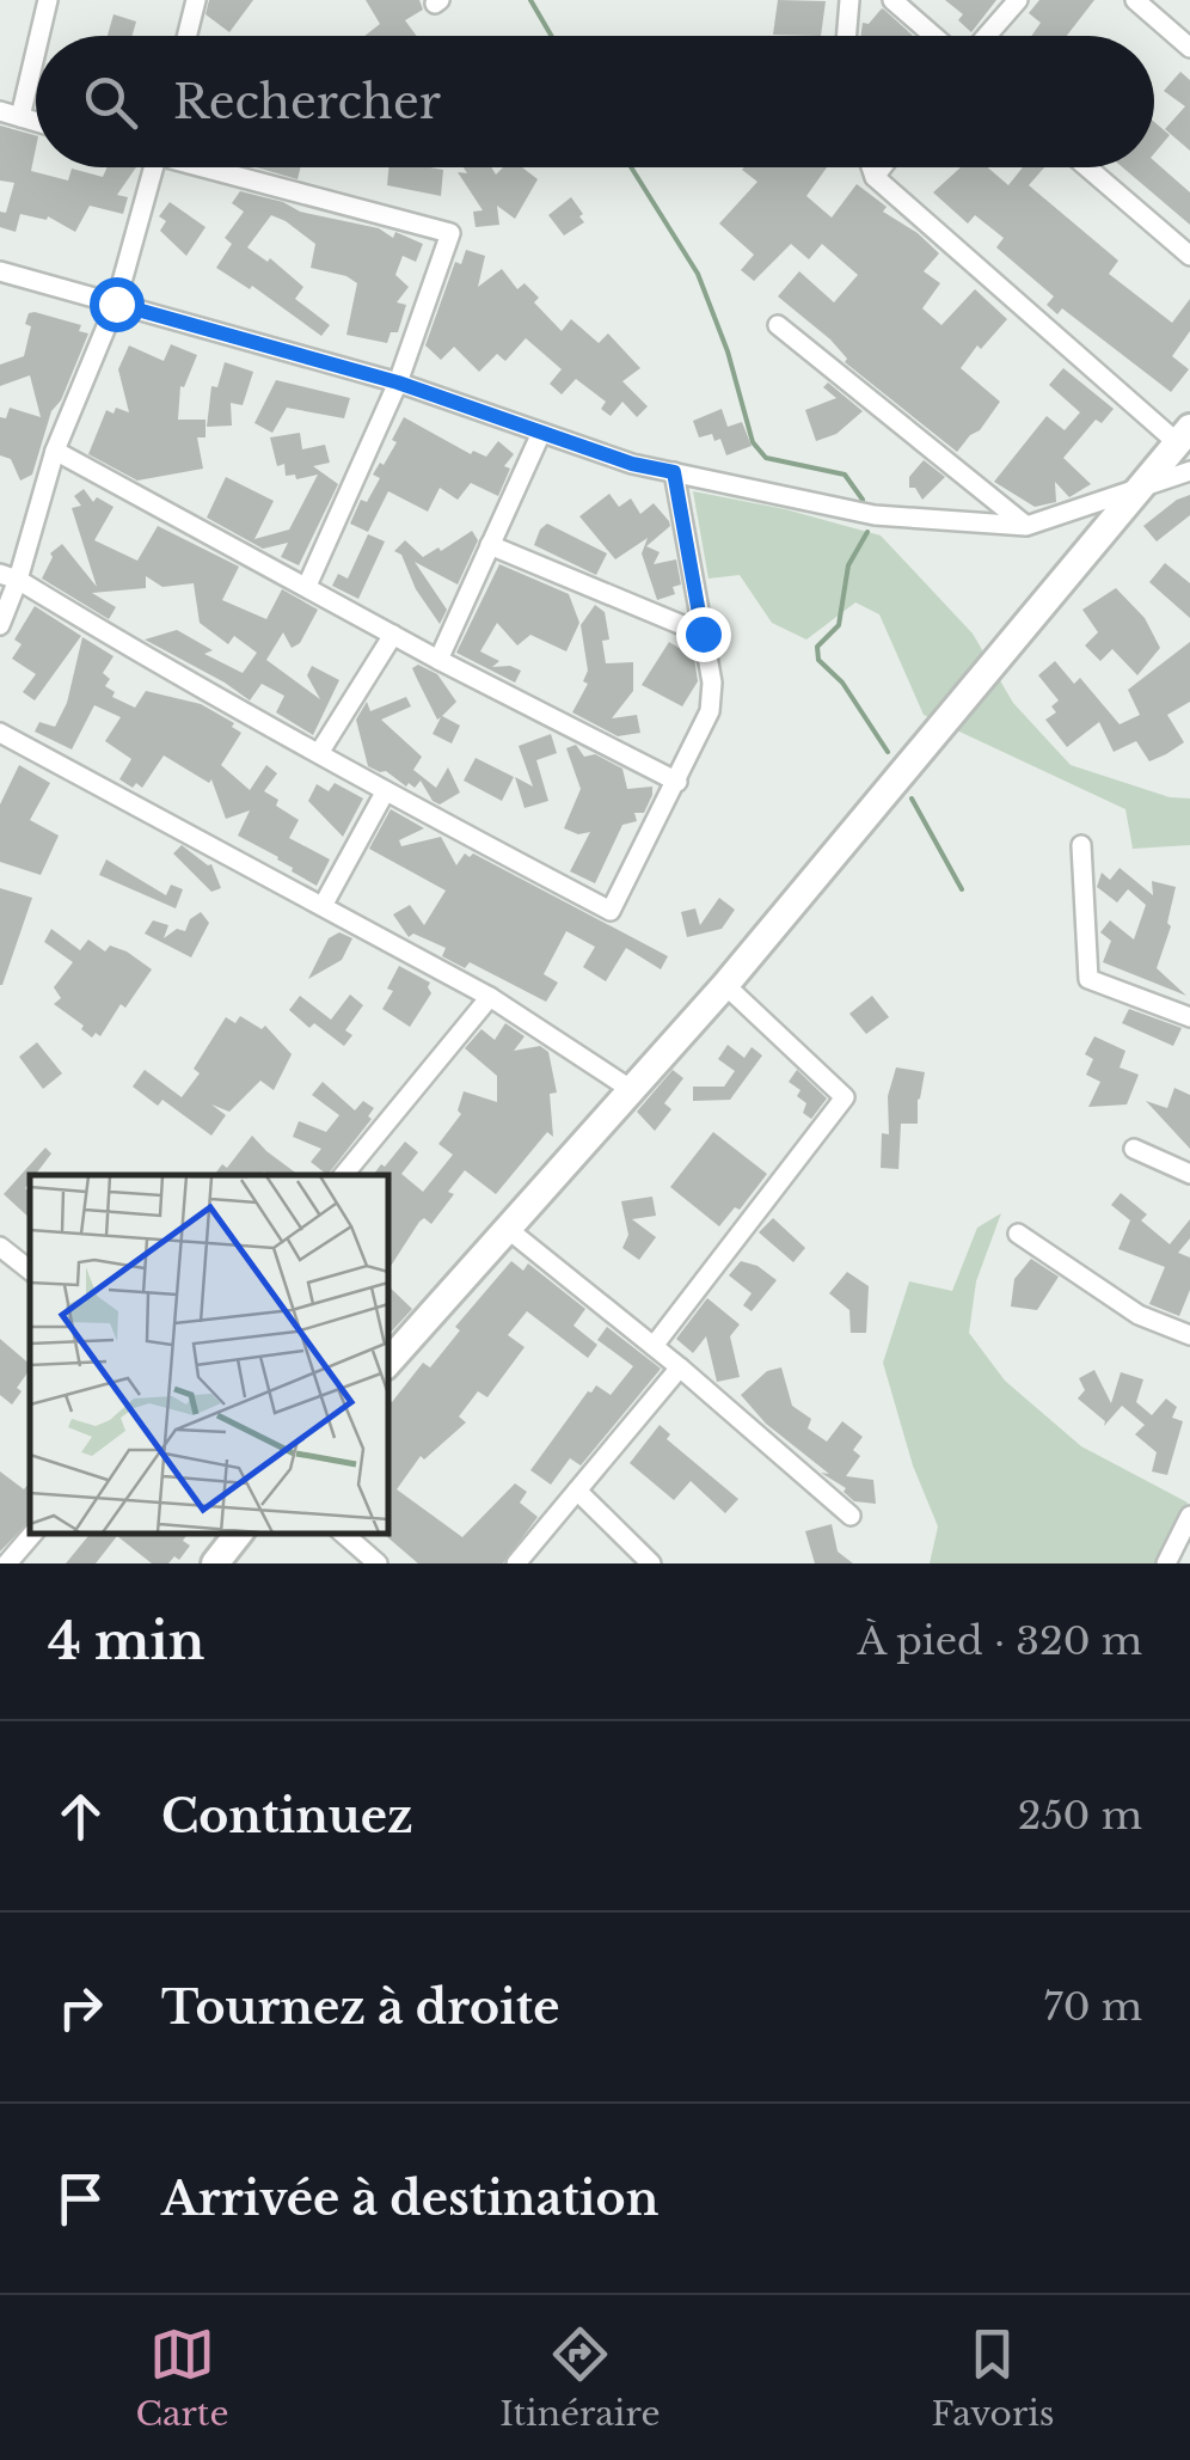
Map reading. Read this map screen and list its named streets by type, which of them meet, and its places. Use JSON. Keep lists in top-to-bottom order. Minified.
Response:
{"page":{"search":"Rechercher","heading":["4 min","À pied · 320 m"],"list":[["Continuez","250 m"],["Tournez à droite","70 m"],"Arrivée à destination"],"nav":["Carte","Itinéraire","Favoris"]}}
